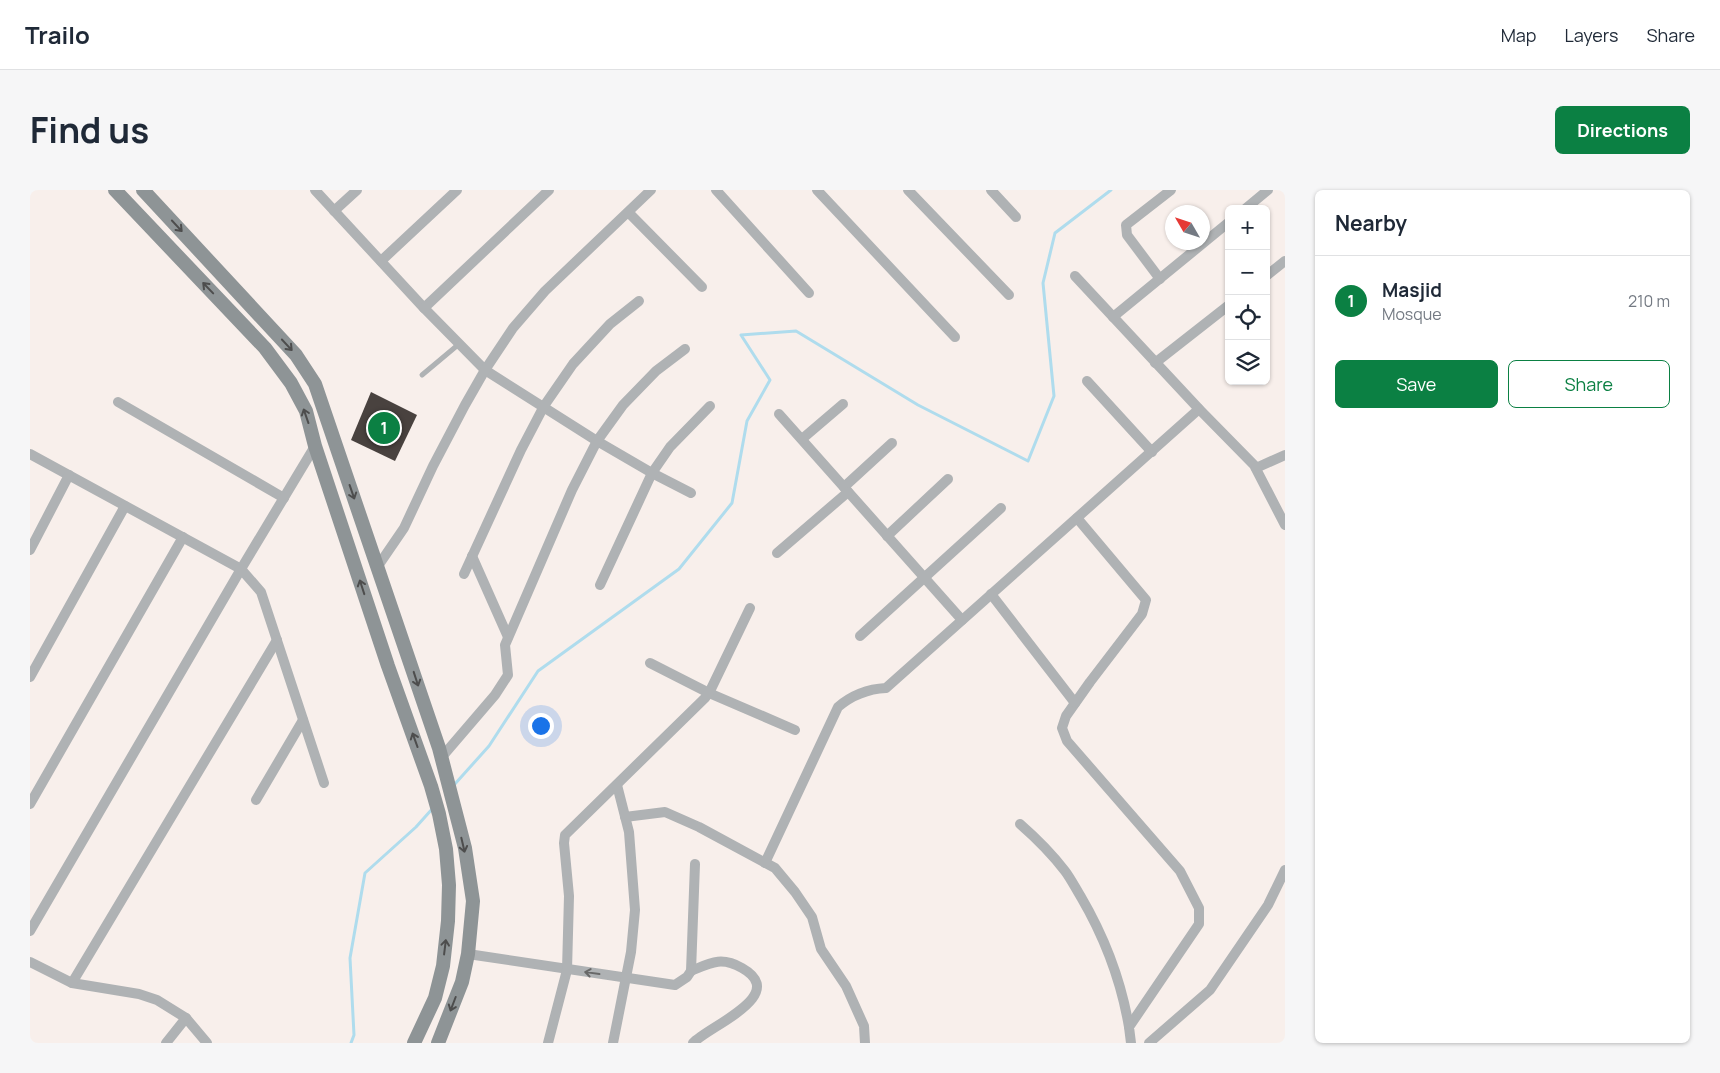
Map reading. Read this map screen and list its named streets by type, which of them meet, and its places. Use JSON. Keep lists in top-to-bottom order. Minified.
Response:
{"north":"top left","page":{"header":"Trailo","nav":["Map","Layers","Share"],"title":"Find us","buttons":["Directions",["Save","Share"]],"heading":"Nearby","map_buttons":["+","−"],"list":[{"mark":"1","name":"Masjid","note":"Mosque","value":"210 m"}],"pins":"1"}}
